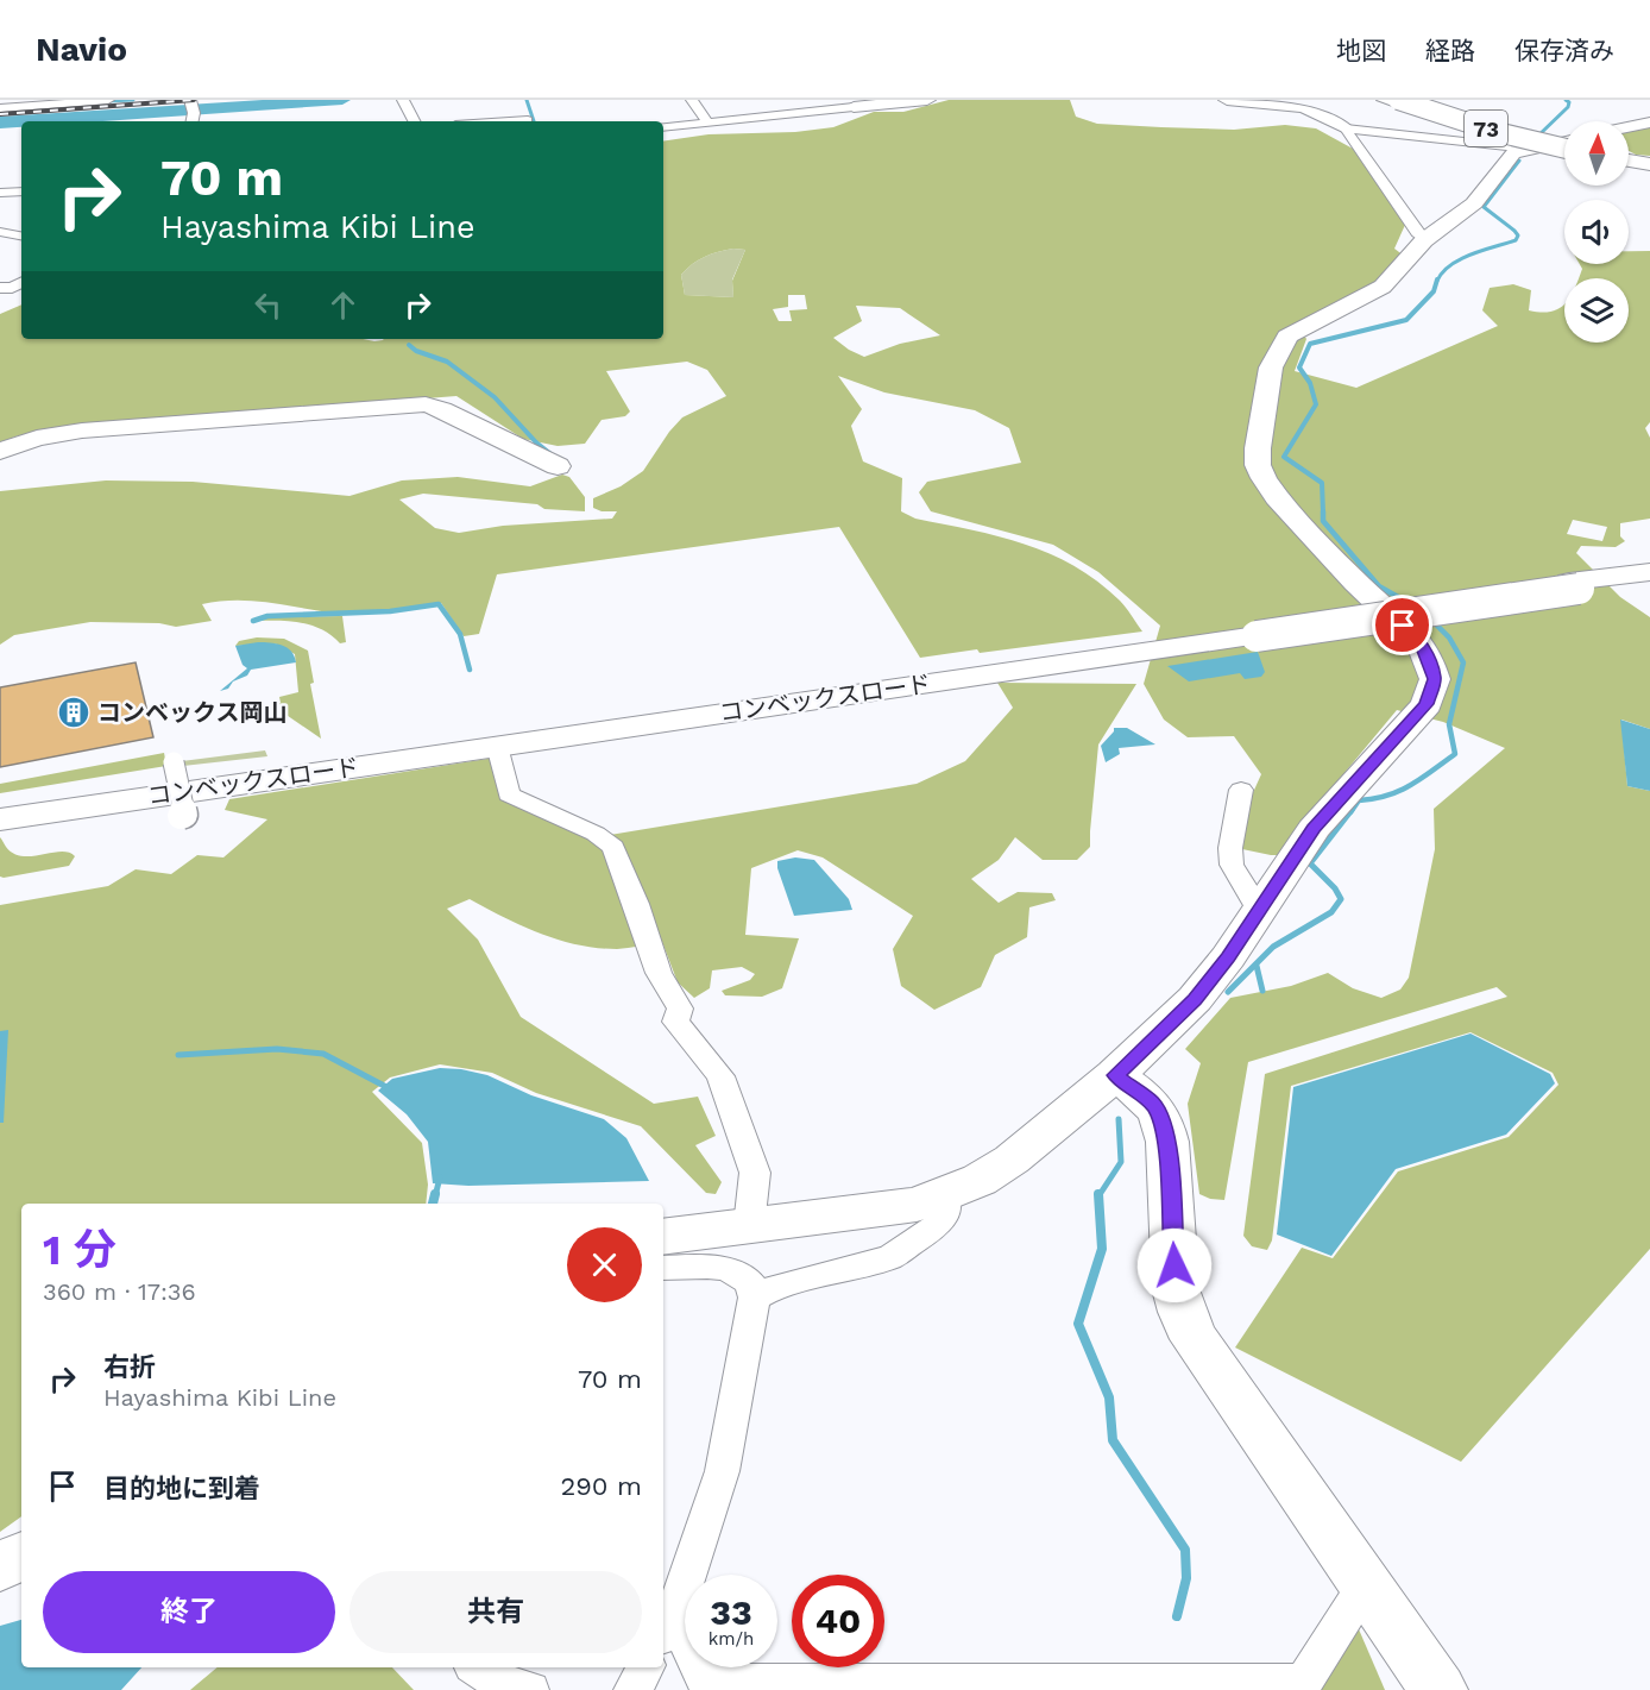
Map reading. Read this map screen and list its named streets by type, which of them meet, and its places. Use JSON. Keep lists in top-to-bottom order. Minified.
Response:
{"streets":{"main road":["73"],"street":["コンベックスロード"]},"places":{"building":["コンベックス岡山"]},"north":"top","page":{"header":"Navio","nav":["地図","経路","保存済み"],"turn":["70 m","Hayashima Kibi Line"],"heading":["1 分","360 m · 17:36"],"list":[{"name":"右折","note":"Hayashima Kibi Line","value":"70 m"},{"name":"目的地に到着","value":"290 m"}],"buttons":["終了","共有"],"speed":"33 km/h","limit":"40"}}
